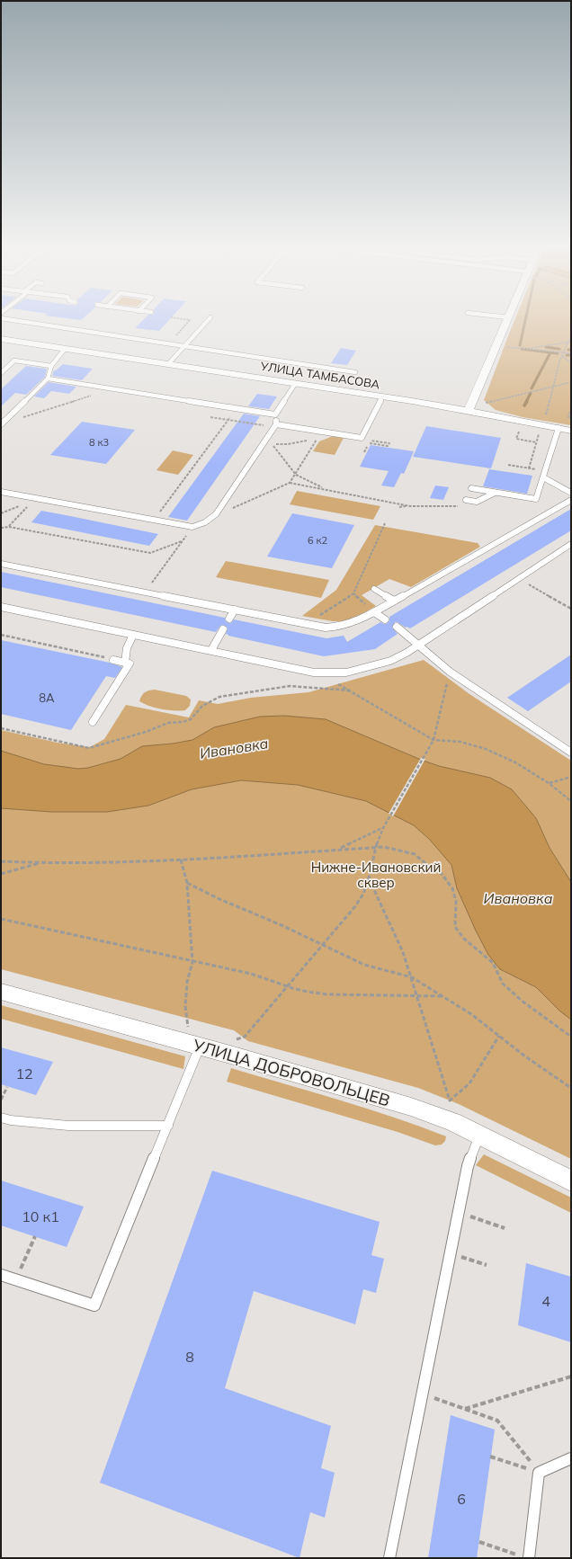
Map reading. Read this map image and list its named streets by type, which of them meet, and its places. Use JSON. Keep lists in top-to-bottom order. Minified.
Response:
{"streets":{"street":["УЛИЦА ТАМБАСОВА","УЛИЦА ДОБРОВОЛЬЦЕВ"]},"water":["Ивановка"],"parks":["Нижне-Ивановский сквер"],"house_numbers":["8 к3","6 к2","8А","12","10 к1","4","8","6"]}
